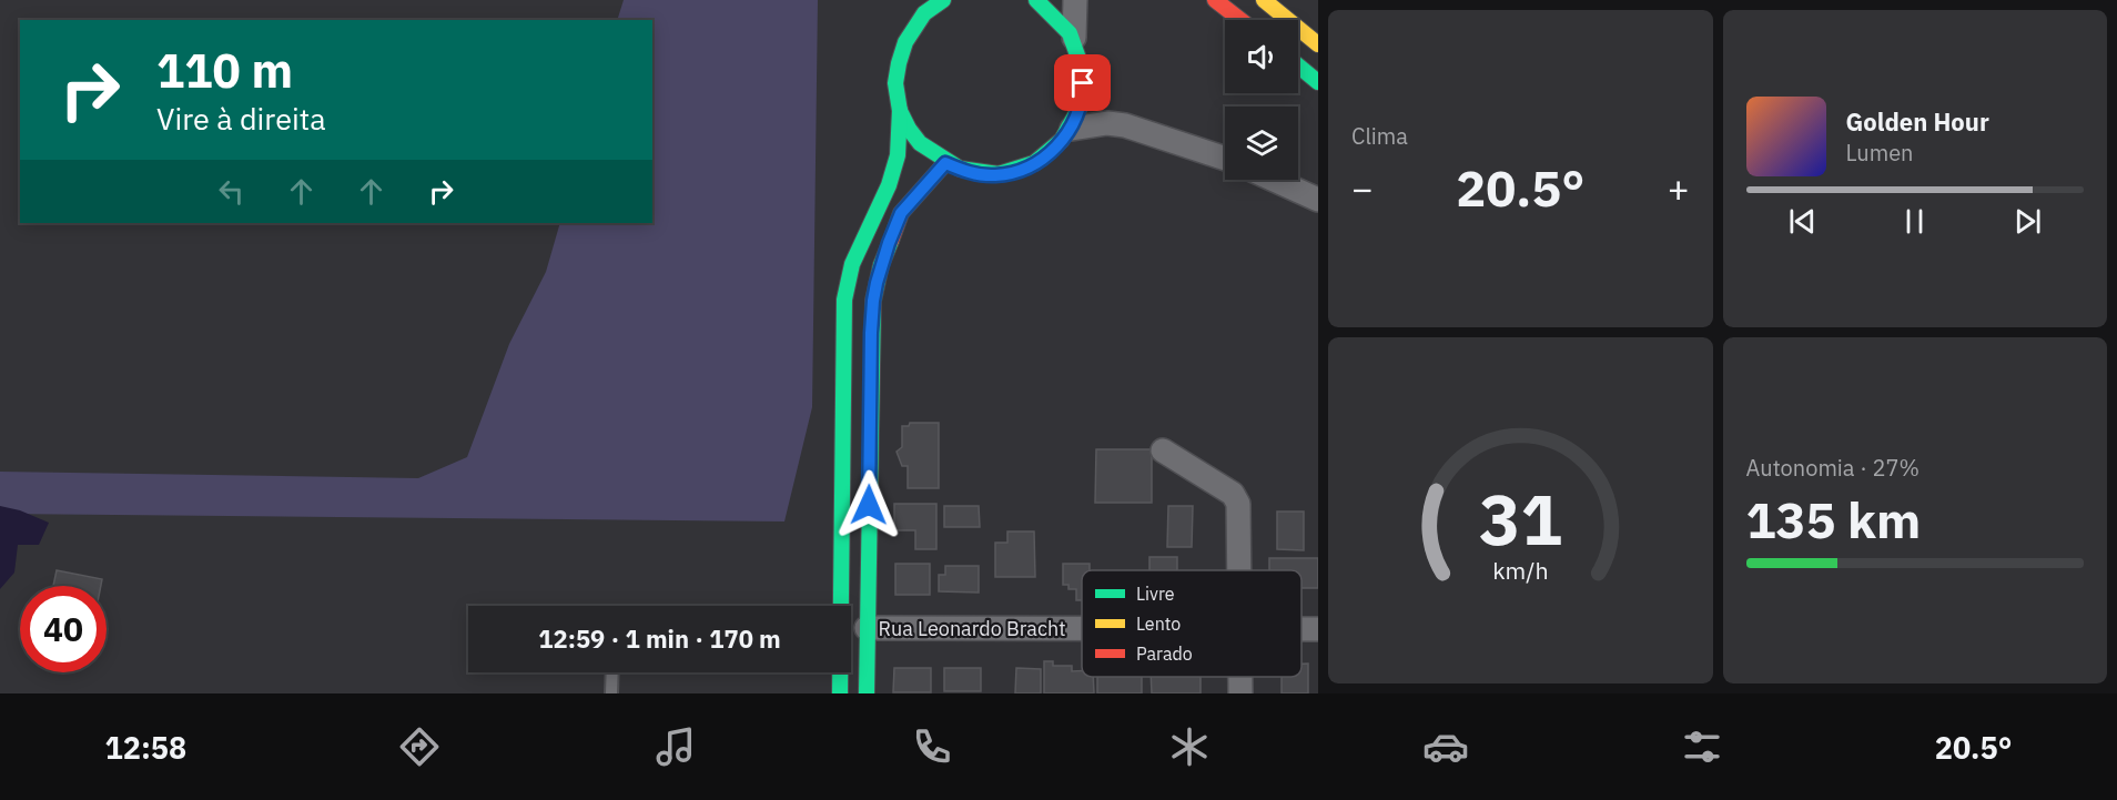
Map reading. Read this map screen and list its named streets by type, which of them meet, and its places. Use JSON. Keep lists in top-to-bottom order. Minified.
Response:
{"streets":{"street":["Rua Leonardo Bracht"]},"legend":["Livre","Lento","Parado"],"page":{"tile":["Clima",["Autonomia · 27%","135 km"]],"turn":["110 m","Vire à direita"],"song":["Golden Hour","Lumen"],"heat":["−","20.5°","+"],"limit":"40","trip":"12:59 · 1 min · 170 m","tabs":["12:58","20.5°"],"gauge":["31","km/h"]}}
